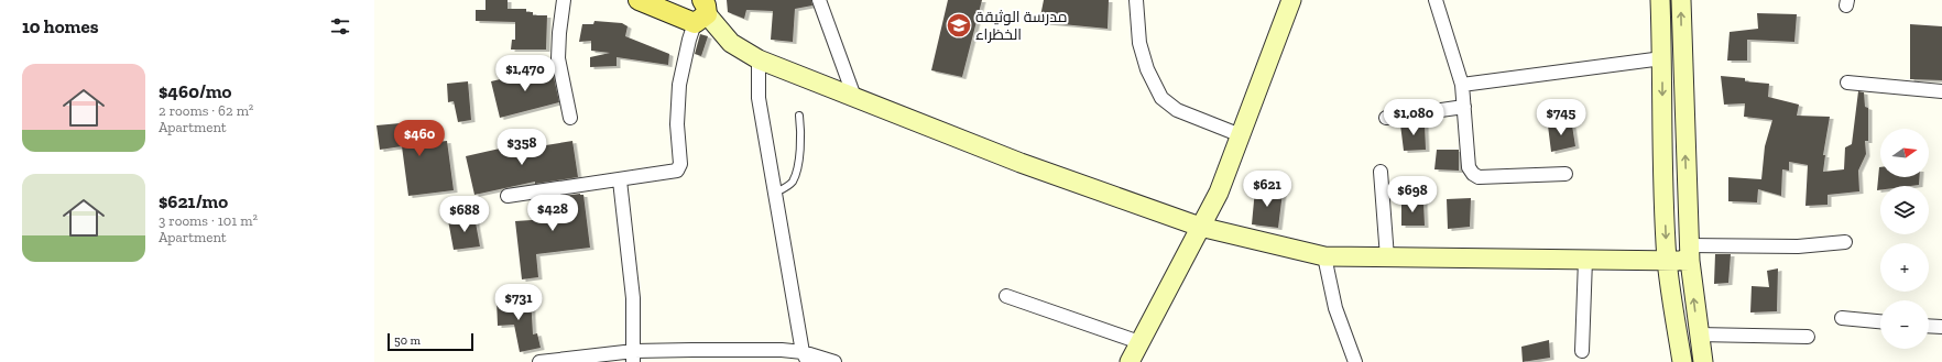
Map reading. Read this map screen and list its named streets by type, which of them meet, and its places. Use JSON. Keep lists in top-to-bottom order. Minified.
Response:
{"places":{"school or university":["مدرسة الوثيقة الخظراء"]},"scale_bar":"50 m","north":"right","page":{"heading":"10 homes","list":[{"name":"$460/mo","note":"2 rooms · 62 m² · Apartment"},{"name":"$621/mo","note":"3 rooms · 101 m² · Apartment"}],"price":["$1,470","$1,080","$745","$460","$358","$621","$698","$428","$688","$731"],"map_buttons":["+","−"],"scale":"50 m"}}
